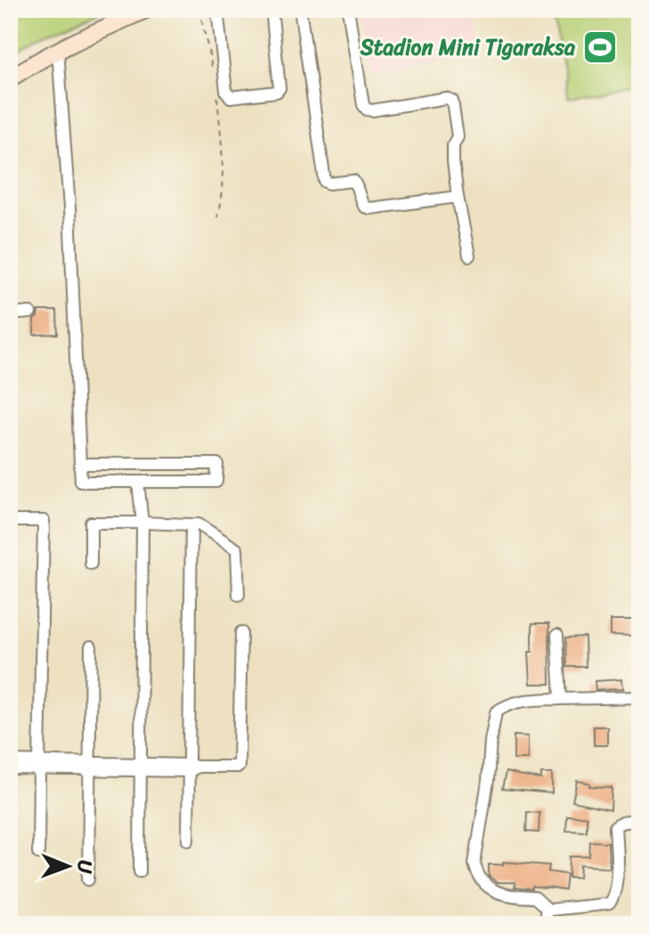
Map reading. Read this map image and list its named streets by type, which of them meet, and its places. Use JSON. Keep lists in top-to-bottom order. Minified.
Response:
{"places":{"sports":["Stadion Mini Tigaraksa"]},"north":"right"}
